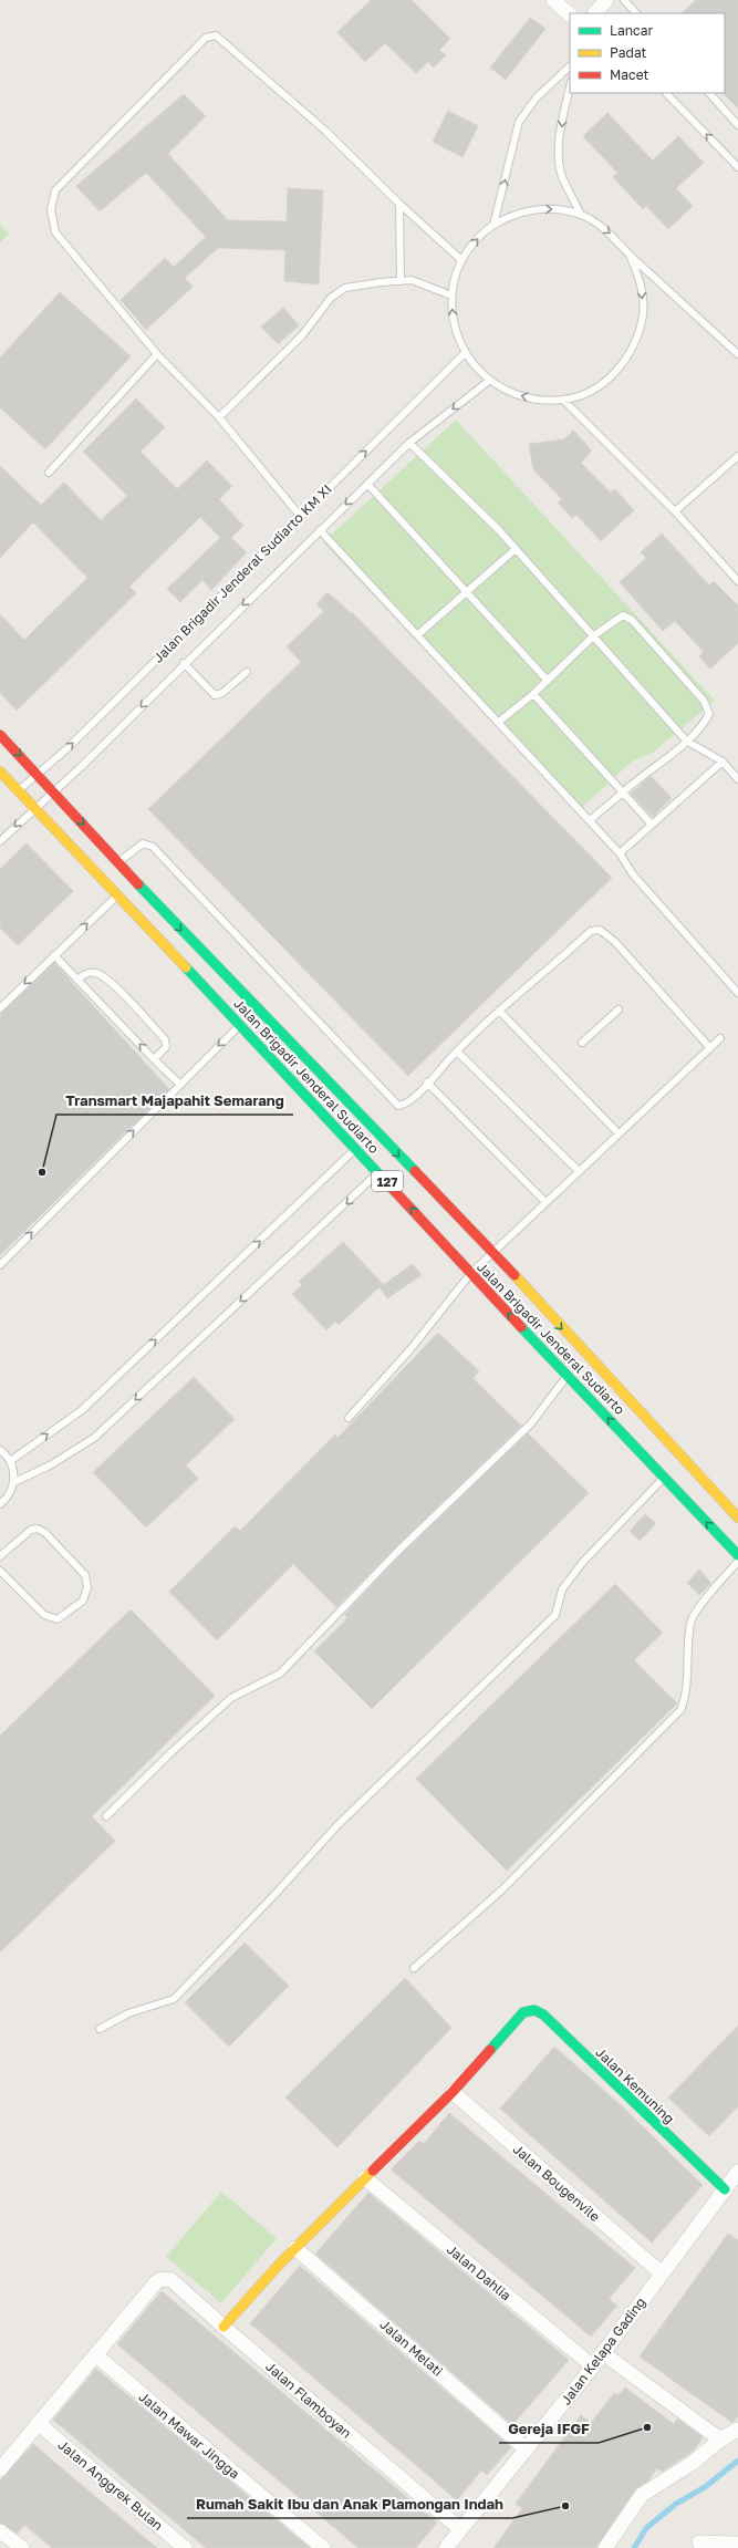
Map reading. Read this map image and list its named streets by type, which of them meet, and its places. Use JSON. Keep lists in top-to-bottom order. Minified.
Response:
{"streets":{"main road":["Jalan Brigadir Jenderal Sudiarto","127","Jalan Kemuning"],"street":["Jalan Bougenvile","Jalan Dahlia","Jalan Melati","Jalan Kelapa Gading","Jalan Flamboyan","Jalan Mawar Jingga","Jalan Anggrek Bulan"],"lane":["Jalan Brigadir Jenderal Sudiarto KM XI"]},"crossings":[["Jalan Brigadir Jenderal Sudiarto KM XI","Jalan Brigadir Jenderal Sudiarto"],["Jalan Kemuning","Jalan Bougenvile"],["Jalan Kemuning","Jalan Kelapa Gading"],["Jalan Bougenvile","Jalan Kelapa Gading"],["Jalan Dahlia","Jalan Kelapa Gading"],["Jalan Melati","Jalan Kelapa Gading"],["Jalan Kelapa Gading","Jalan Flamboyan"],["Jalan Flamboyan","Jalan Mawar Jingga"]],"places":["Transmart Majapahit Semarang","Gereja IFGF","Rumah Sakit Ibu dan Anak Plamongan Indah"],"legend":["Lancar","Padat","Macet"]}
